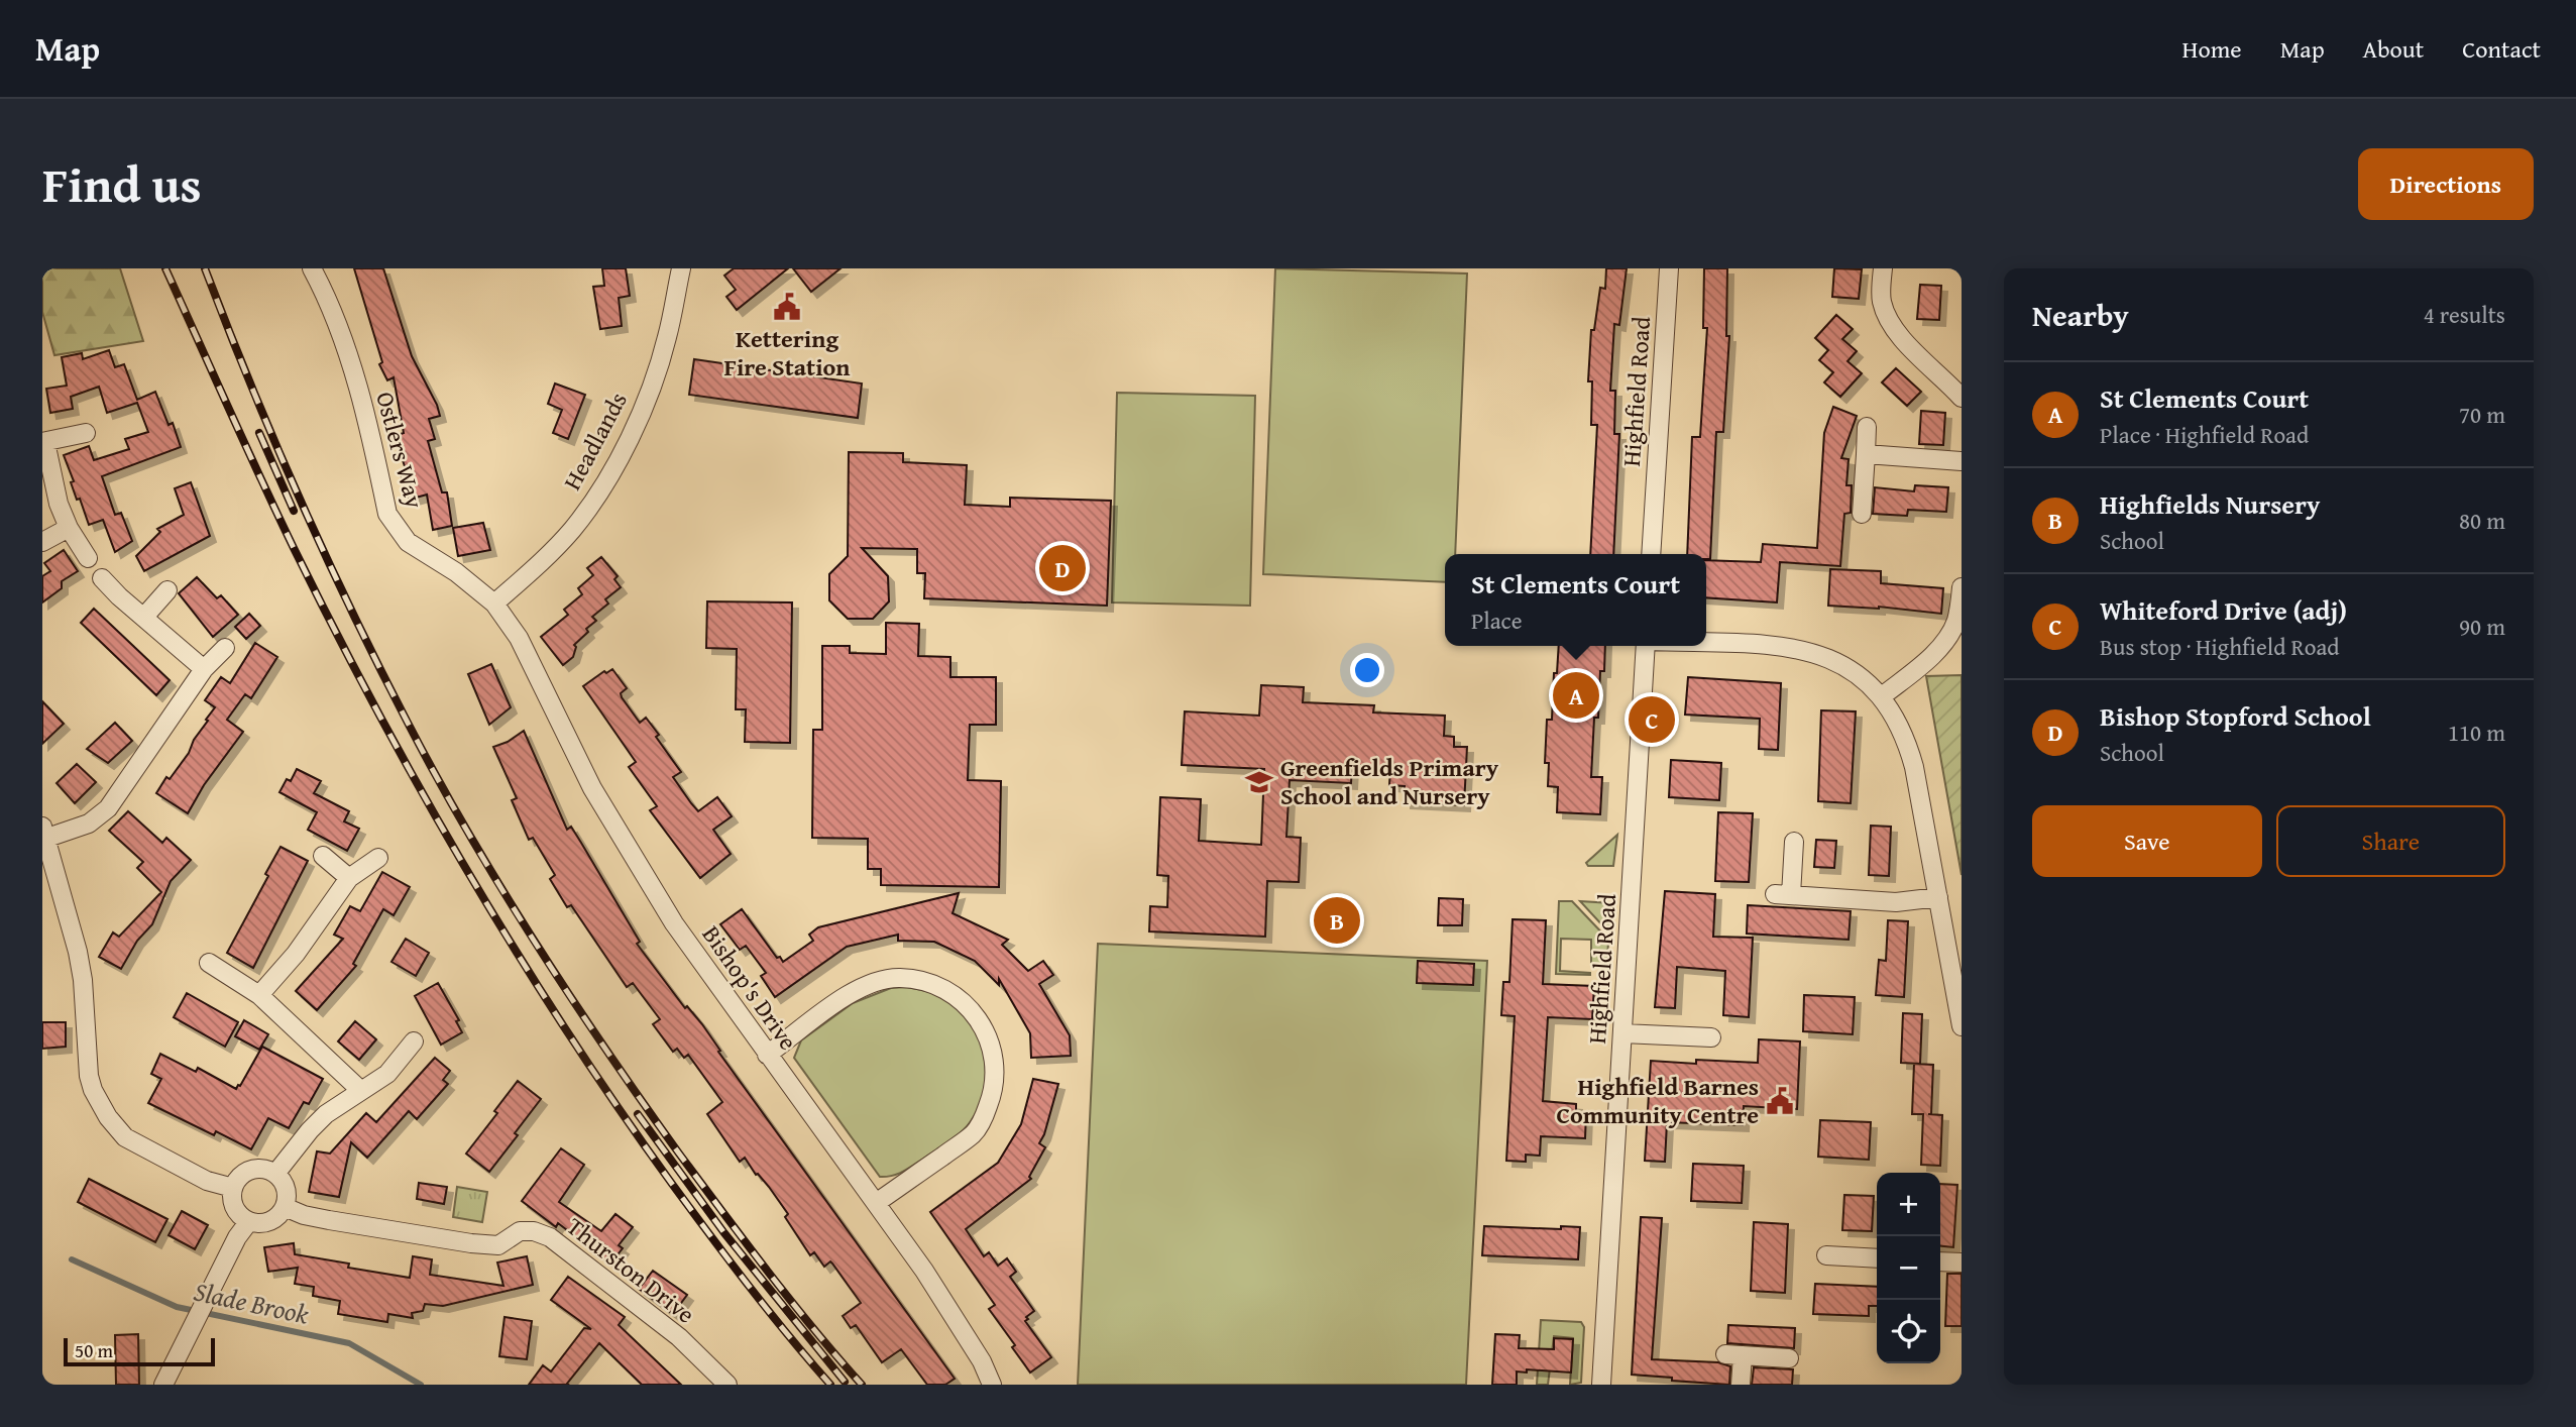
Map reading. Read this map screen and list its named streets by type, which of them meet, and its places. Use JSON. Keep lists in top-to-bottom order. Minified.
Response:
{"streets":{"street":["Highfield Road","Headlands","Ostlers Way","Bishop's Drive","Thurston Drive"]},"crossings":[["Headlands","Ostlers Way"],["Headlands","Bishop's Drive"],["Ostlers Way","Bishop's Drive"]],"water":["Slade Brook"],"places":{"public building":["Kettering Fire Station","Highfield Barnes Community Centre"],"school or university":["Greenfields Primary School and Nursery"]},"scale_bar":"50 m","page":{"header":"Map","nav":["Home","Map","About","Contact"],"title":"Find us","buttons":["Directions",["Save","Share"]],"heading":["Nearby","4 results"],"list":[{"mark":"A","name":"St Clements Court","note":"Place · Highfield Road","value":"70 m"},{"mark":"B","name":"Highfields Nursery","note":"School","value":"80 m"},{"mark":"C","name":"Whiteford Drive (adj)","note":"Bus stop · Highfield Road","value":"90 m"},{"mark":"D","name":"Bishop Stopford School","note":"School","value":"110 m"}],"pins":["D","A","C","B"],"popup":["St Clements Court","Place"],"map_buttons":["+","−"],"scale":"50 m"}}
